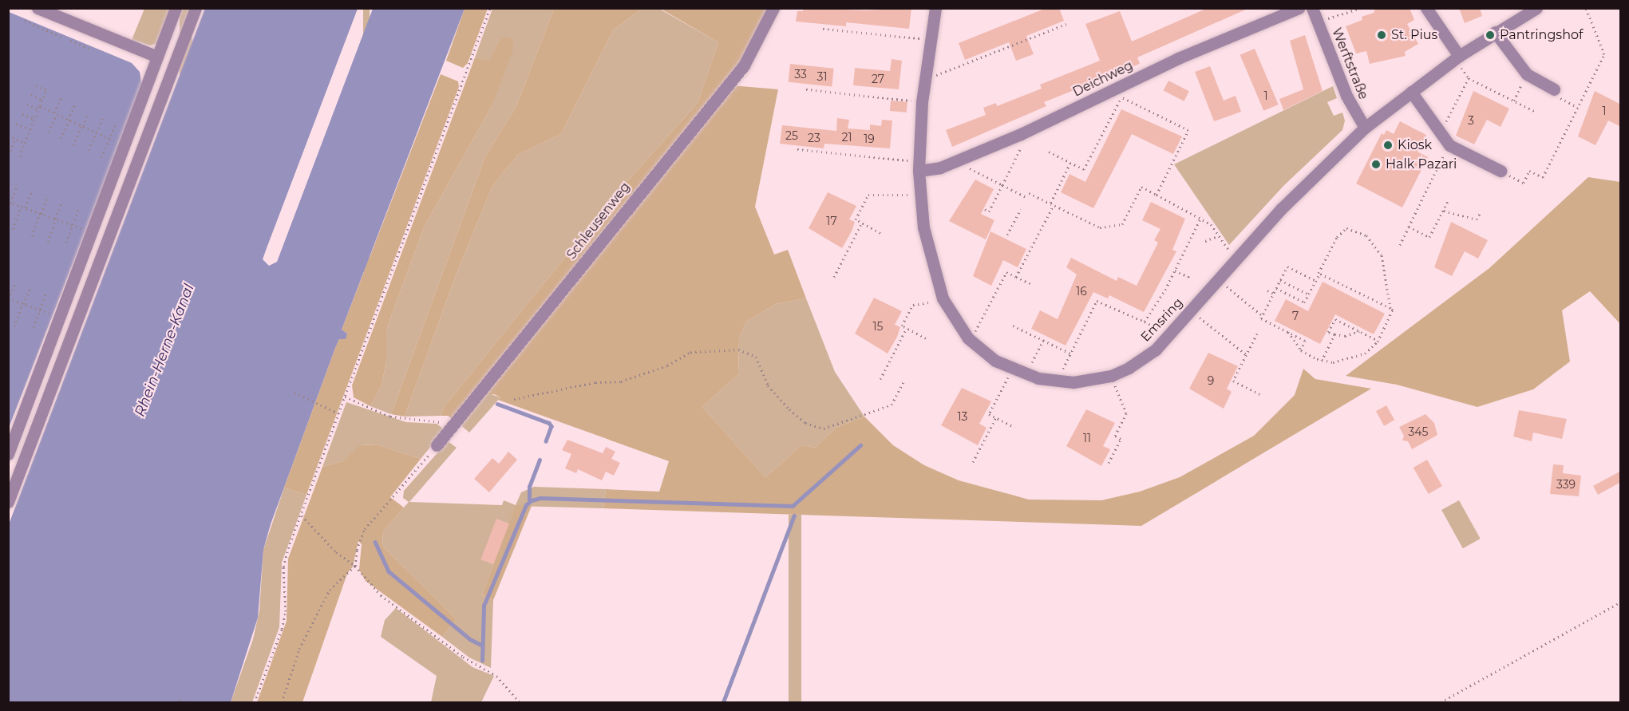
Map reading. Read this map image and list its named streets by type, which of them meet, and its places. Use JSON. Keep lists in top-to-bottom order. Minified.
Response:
{"streets":{"street":["Werftstraße","Deichweg","Schleusenweg","Emsring"]},"crossings":[["Werftstraße","Emsring"],["Deichweg","Emsring"]],"water":["Rhein-Herne-Kanal"],"places":["St. Pius","Pantringshof","Kiosk","Halk Pazari"],"house_numbers":["33","31","27","1","1","3","25","21","23","19","17","16","7","15","9","13","345","11","339"]}
